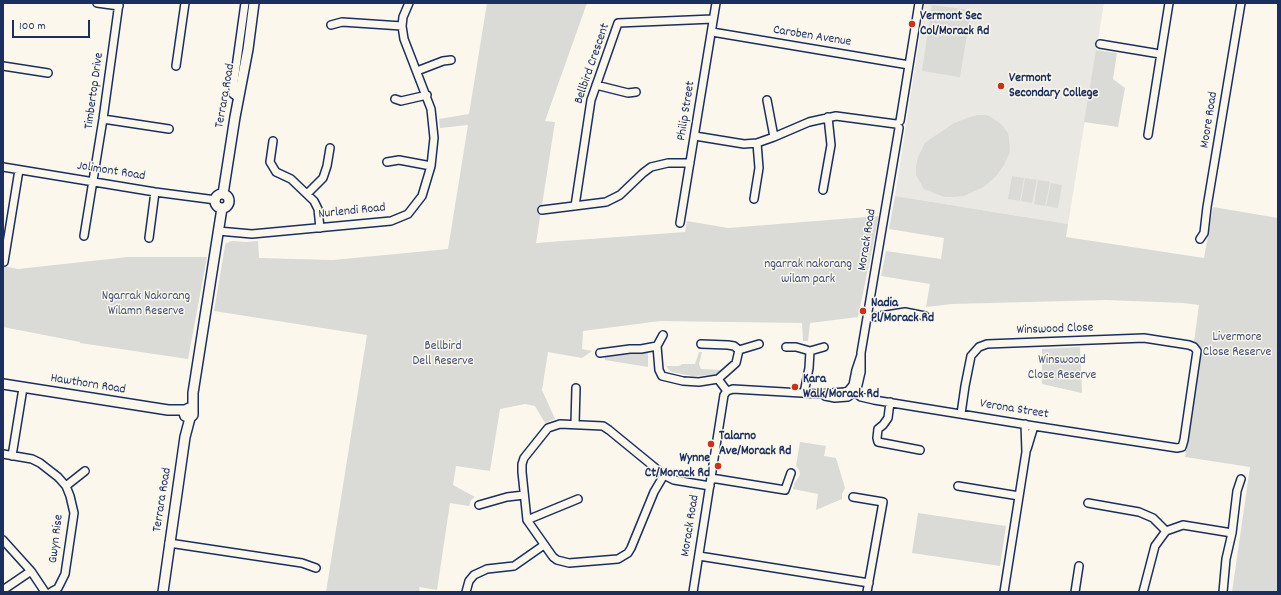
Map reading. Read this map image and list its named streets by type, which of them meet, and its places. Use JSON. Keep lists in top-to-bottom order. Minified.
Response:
{"streets":{"main road":["Terrara Road","Hawthorn Road"],"street":["Caroben Avenue","Bellbird Crescent","Timbertop Drive","Philip Street","Moore Road","Jolimont Road","Nurlendi Road","Morack Road","Winswood Close","Verona Street","Gwyn Rise"]},"crossings":[["Caroben Avenue","Philip Street"],["Caroben Avenue","Morack Road"],["Bellbird Crescent","Philip Street"],["Timbertop Drive","Jolimont Road"],["Terrara Road","Jolimont Road"],["Terrara Road","Nurlendi Road"],["Terrara Road","Hawthorn Road"],["Morack Road","Verona Street"],["Winswood Close","Verona Street"]],"parks":["ngarrak nakorang wilam park","Ngarrak Nakorang Wilamn Reserve","Livermore Close Reserve","Bellbird Dell Reserve","Winswood Close Reserve"],"places":["Vermont Sec Col/Morack Rd","Vermont Secondary College","Nadia Pl/Morack Rd","Kara Walk/Morack Rd","Talarno Ave/Morack Rd","Wynne Ct/Morack Rd"],"scale_bar":"100 m"}
